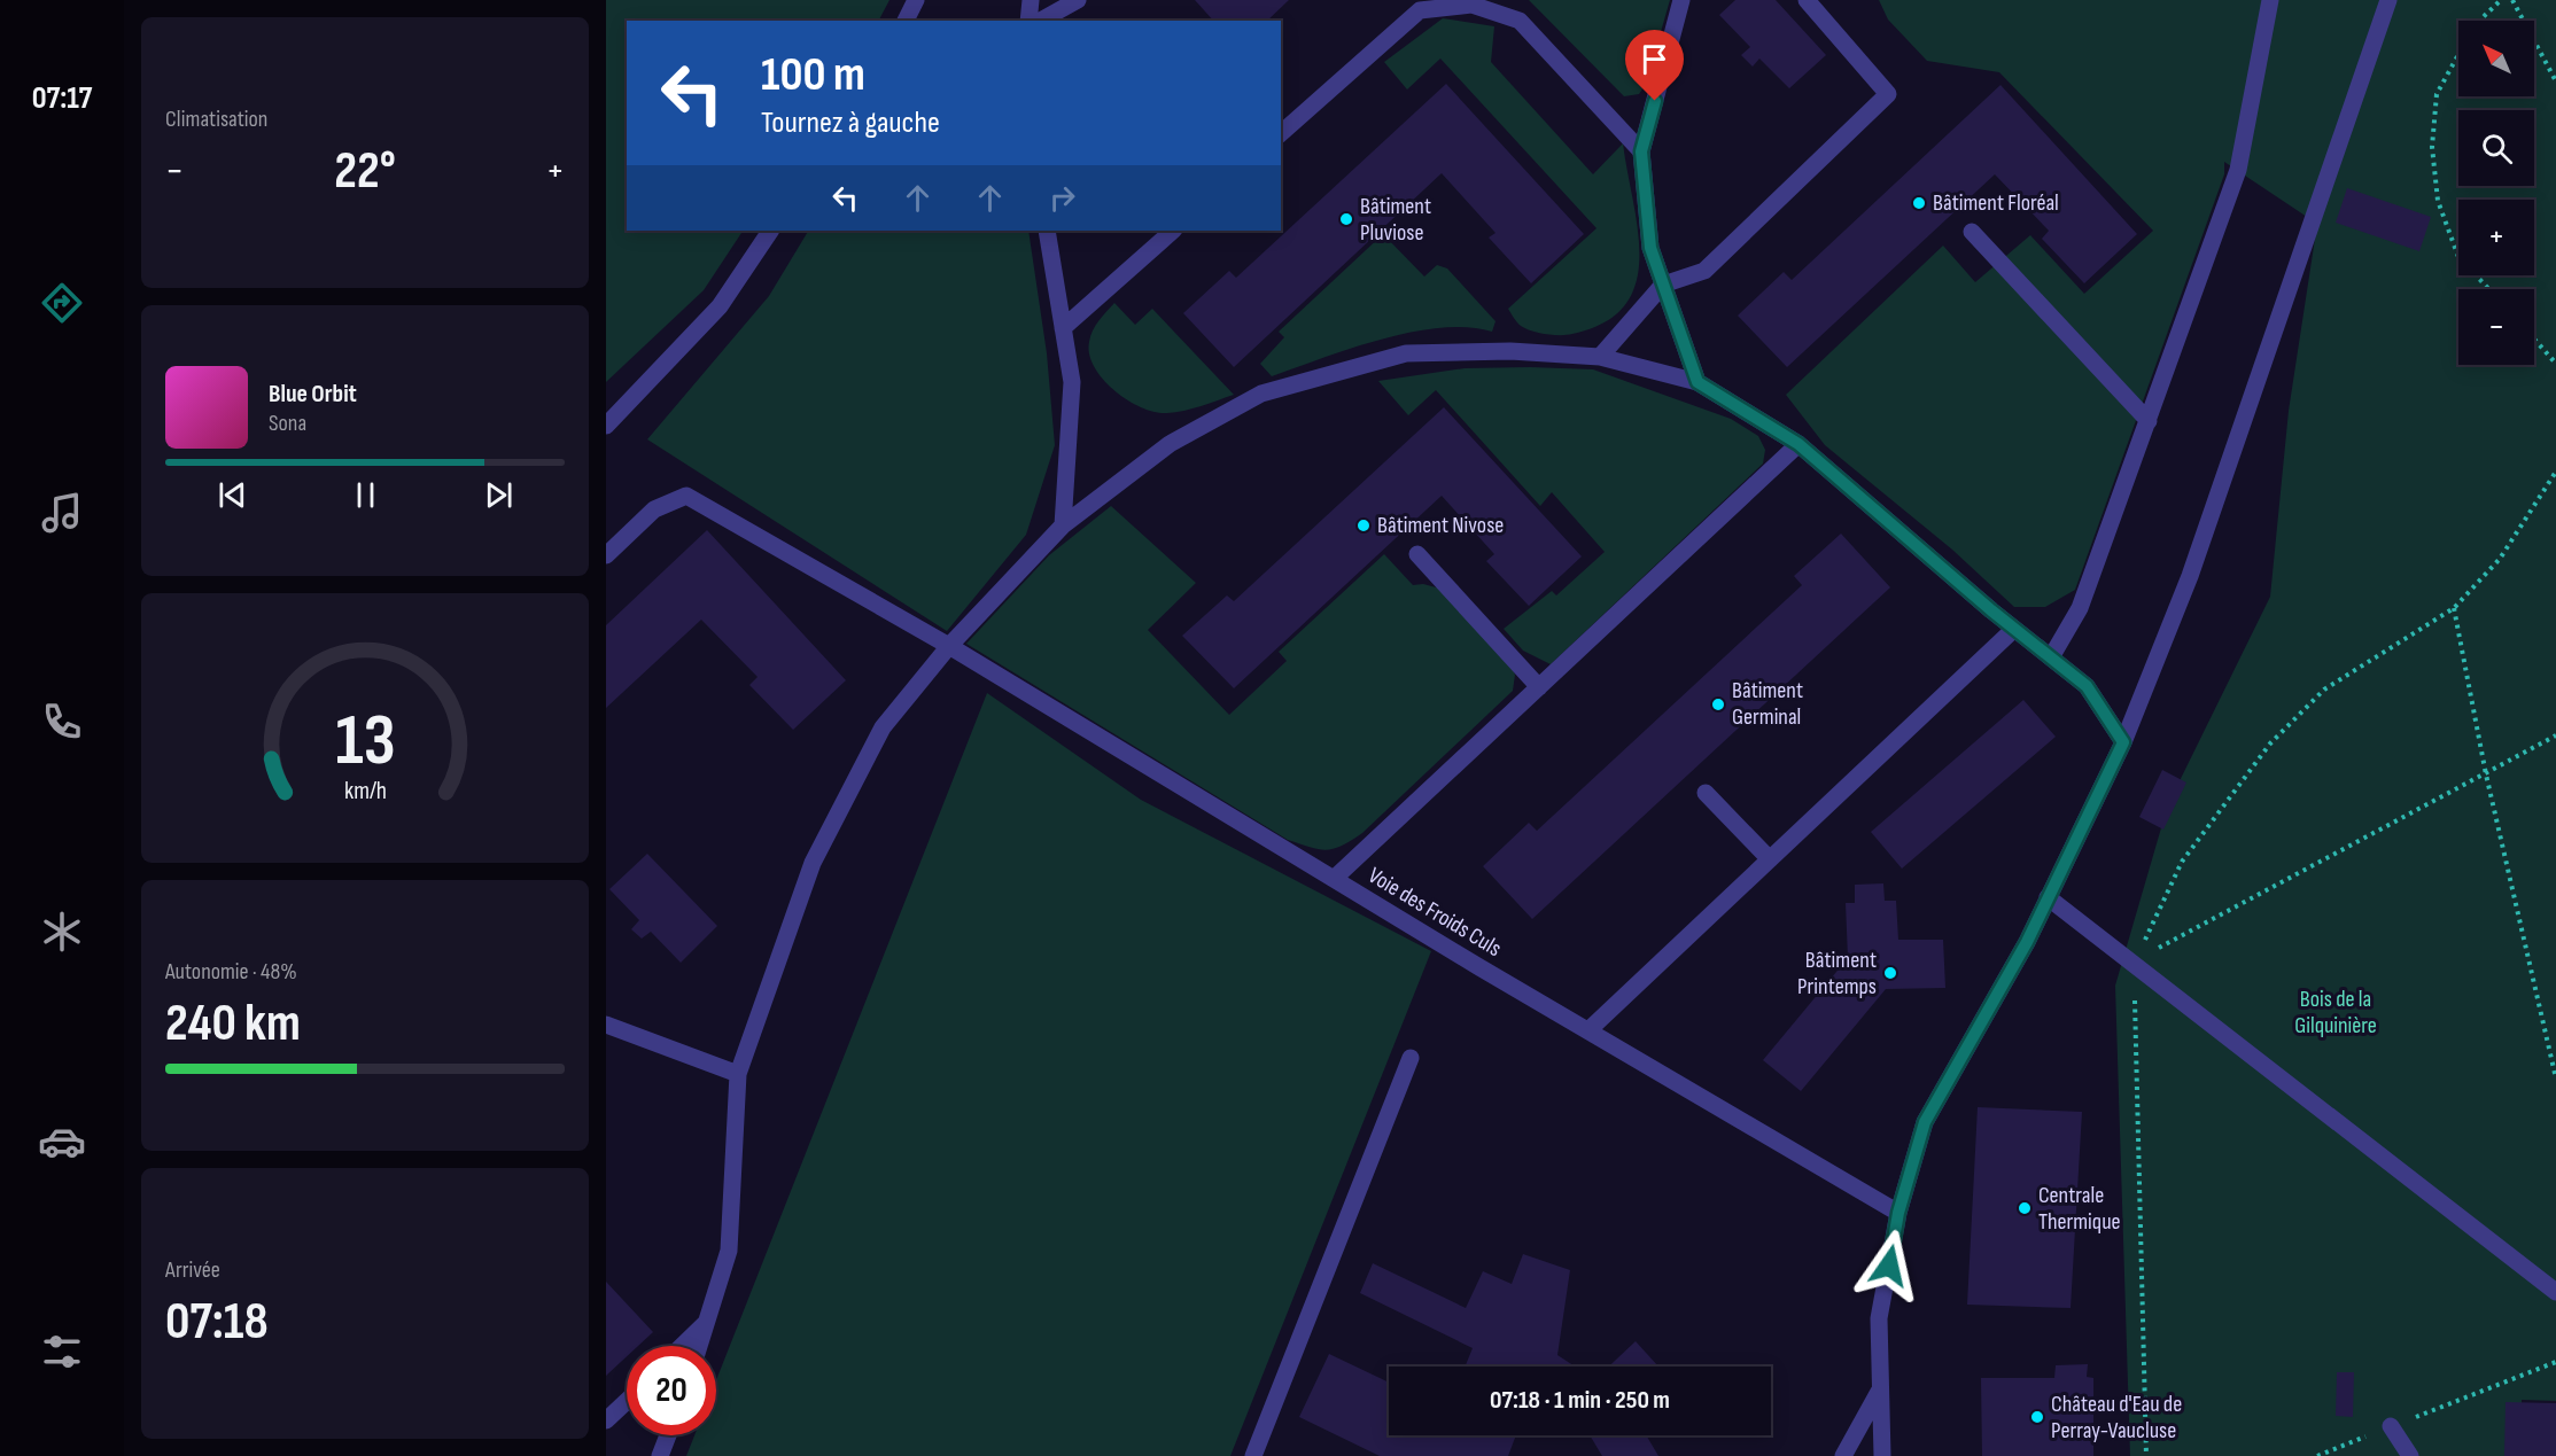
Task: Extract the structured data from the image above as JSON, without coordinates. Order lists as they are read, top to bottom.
{
  "streets": {
    "street": ["Voie des Froids Culs"]
  },
  "parks": ["Bois de la Gilquinière"],
  "places": [
    "Bâtiment Floréal",
    "Bâtiment Pluviose",
    "Bâtiment Nivose",
    "Bâtiment Germinal",
    "Bâtiment Printemps",
    "Centrale Thermique",
    "Château d'Eau de Perray-Vaucluse"
  ],
  "north": "top left",
  "page": {
    "tabs": "07:17",
    "tile": [
      "Climatisation",
      ["Autonomie · 48%", "240 km"],
      ["Arrivée", "07:18"]
    ],
    "map_buttons": ["+", "−"],
    "turn": ["100 m", "Tournez à gauche"],
    "heat": ["−", "22°", "+"],
    "song": ["Blue Orbit", "Sona"],
    "limit": "20",
    "trip": "07:18 · 1 min · 250 m",
    "gauge": ["13", "km/h"]
  }
}
